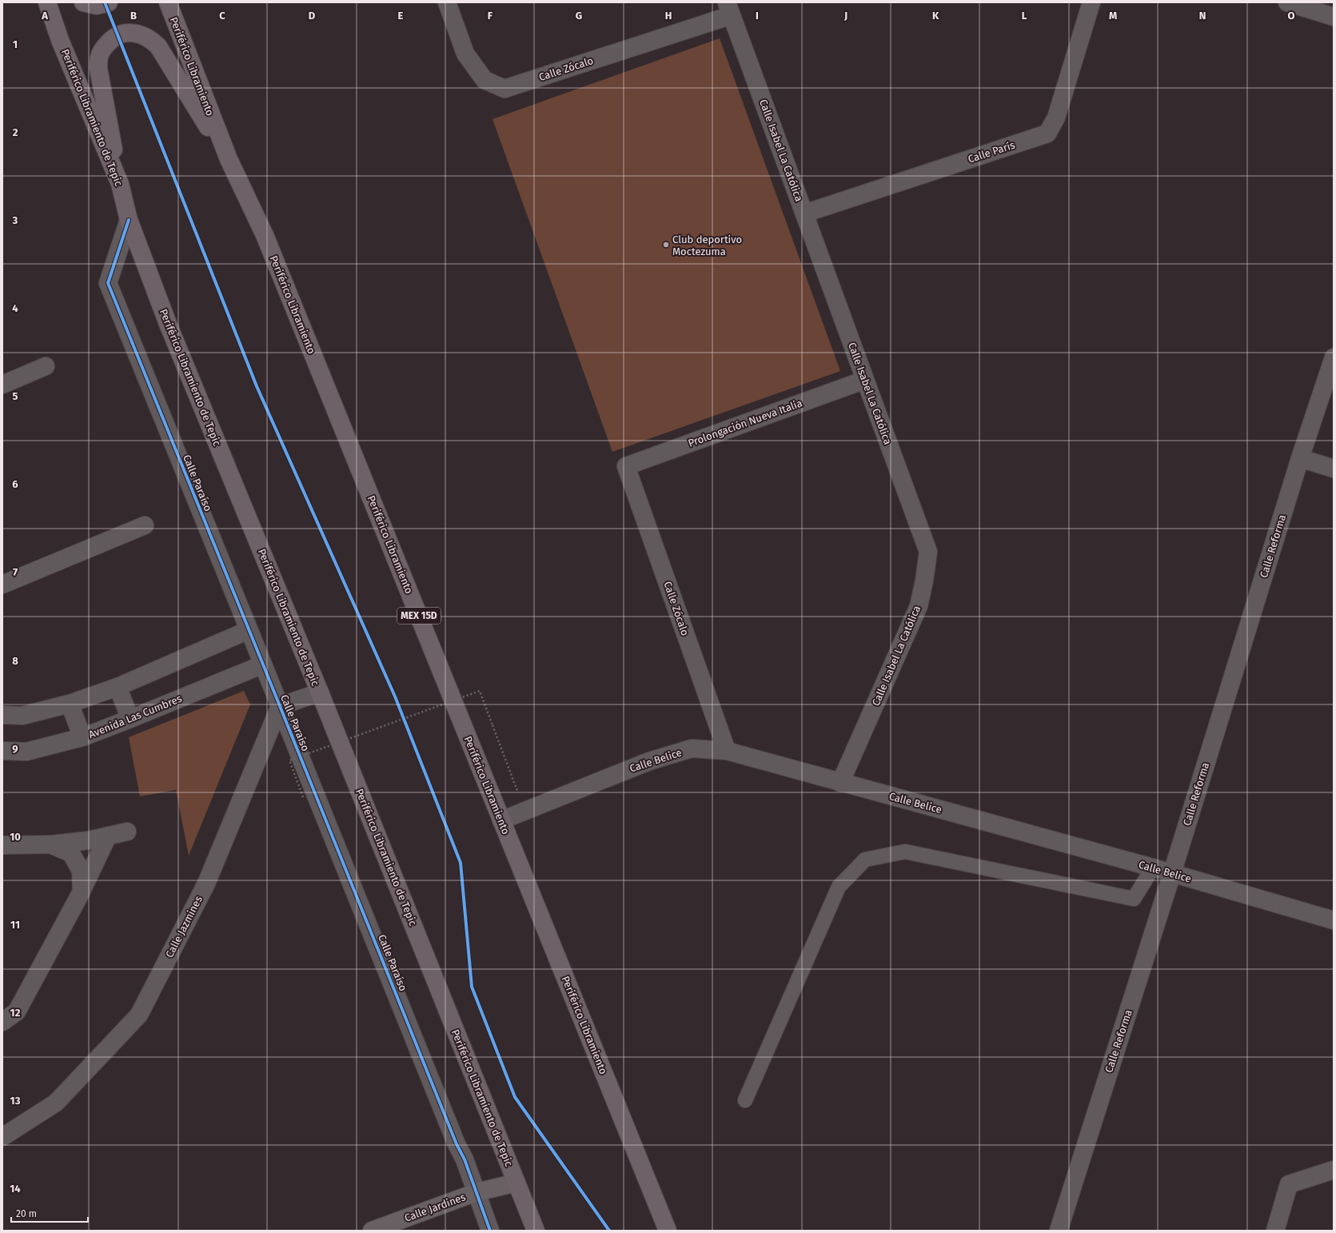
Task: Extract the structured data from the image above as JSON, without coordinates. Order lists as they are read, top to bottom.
{
  "streets": {
    "highway": ["Periférico Libramiento", "Periférico Libramiento de Tepic", "MEX 15D"],
    "main road": ["Calle Jardines"],
    "street": [
      "Calle Zócalo",
      "Calle Isabel La Católica",
      "Calle París",
      "Prolongación Nueva Italia",
      "Calle Paraíso",
      "Calle Reforma",
      "Avenida Las Cumbres",
      "Calle Belice",
      "Calle Jazmines"
    ]
  },
  "crossings": [
    ["Periférico Libramiento", "Calle Belice"],
    ["Calle Zócalo", "Calle Isabel La Católica"],
    ["Calle Zócalo", "Prolongación Nueva Italia"],
    ["Calle Zócalo", "Calle Belice"],
    ["Periférico Libramiento de Tepic", "Calle Paraíso"],
    ["Periférico Libramiento de Tepic", "Calle Jardines"],
    ["Calle Isabel La Católica", "Calle París"],
    ["Calle Isabel La Católica", "Prolongación Nueva Italia"],
    ["Calle Isabel La Católica", "Calle Belice"],
    ["Calle Paraíso", "Avenida Las Cumbres"],
    ["Calle Paraíso", "Calle Jazmines"],
    ["Calle Paraíso", "Calle Jardines"],
    ["Calle Reforma", "Calle Belice"]
  ],
  "places": ["Club deportivo Moctezuma"],
  "scale_bar": "20 m",
  "grid": {
    "columns": [
      "A",
      "B",
      "C",
      "D",
      "E",
      "F",
      "G",
      "H",
      "I",
      "J",
      "K",
      "L",
      "M",
      "N",
      "O"
    ],
    "rows": [
      "1",
      "2",
      "3",
      "4",
      "5",
      "6",
      "7",
      "8",
      "9",
      "10",
      "11",
      "12",
      "13",
      "14"
    ]
  }
}
